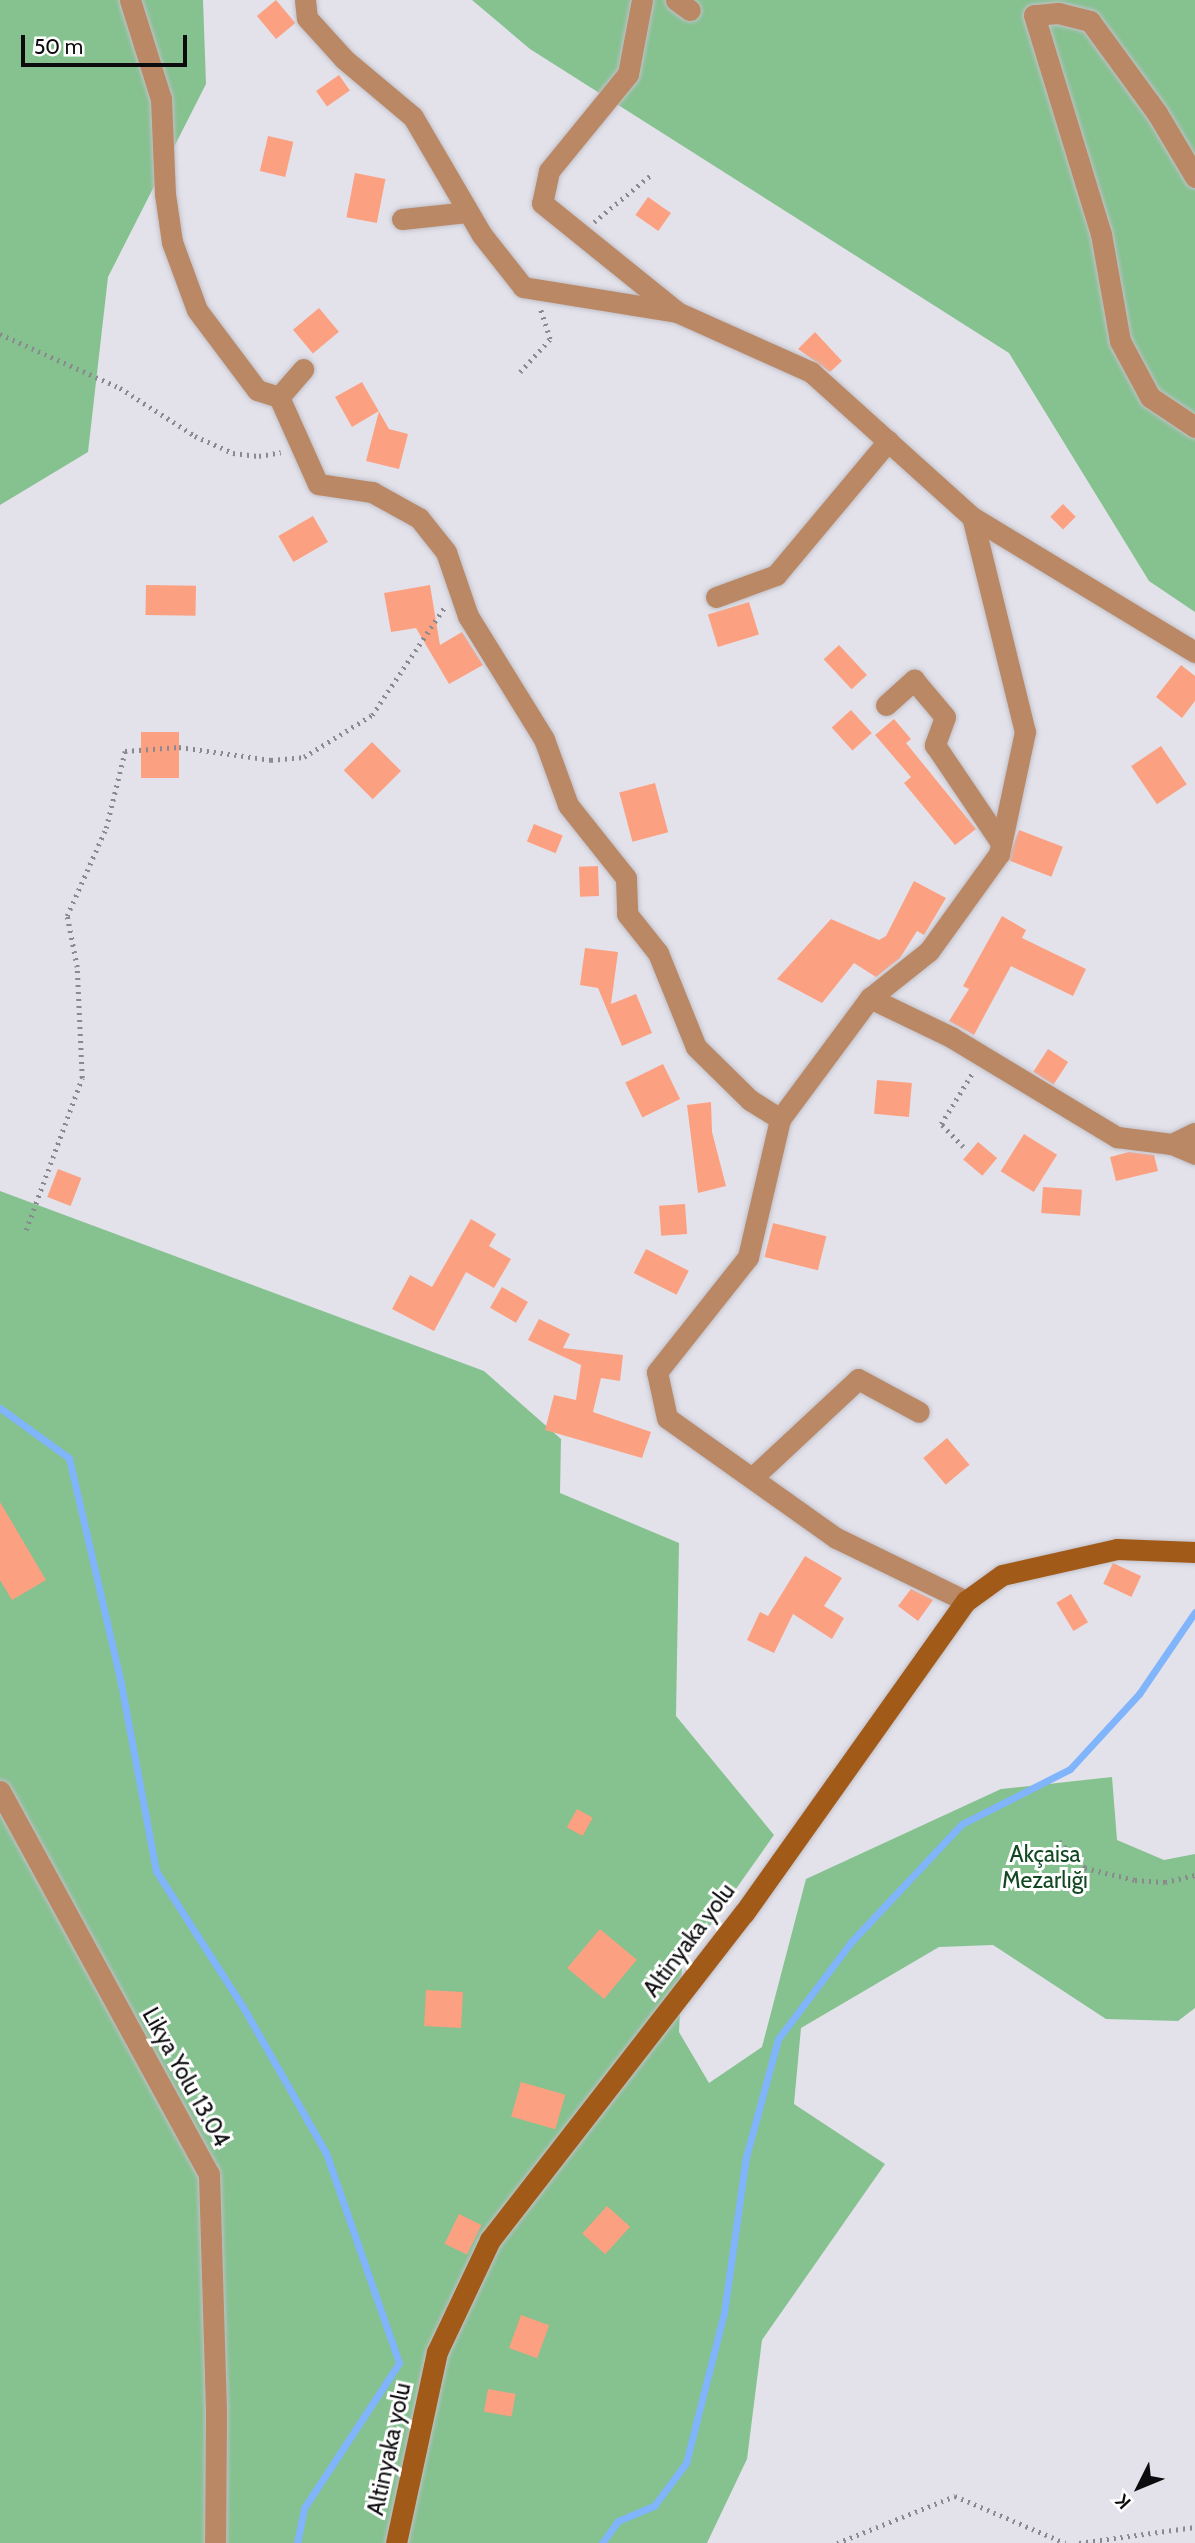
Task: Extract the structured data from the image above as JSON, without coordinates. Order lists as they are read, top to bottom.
{
  "streets": {
    "main road": ["Altinyaka yolu"],
    "street": ["Likya Yolu 13.04"]
  },
  "parks": ["Akçaisa Mezarlığı"],
  "scale_bar": "50 m",
  "north": "bottom left"
}
